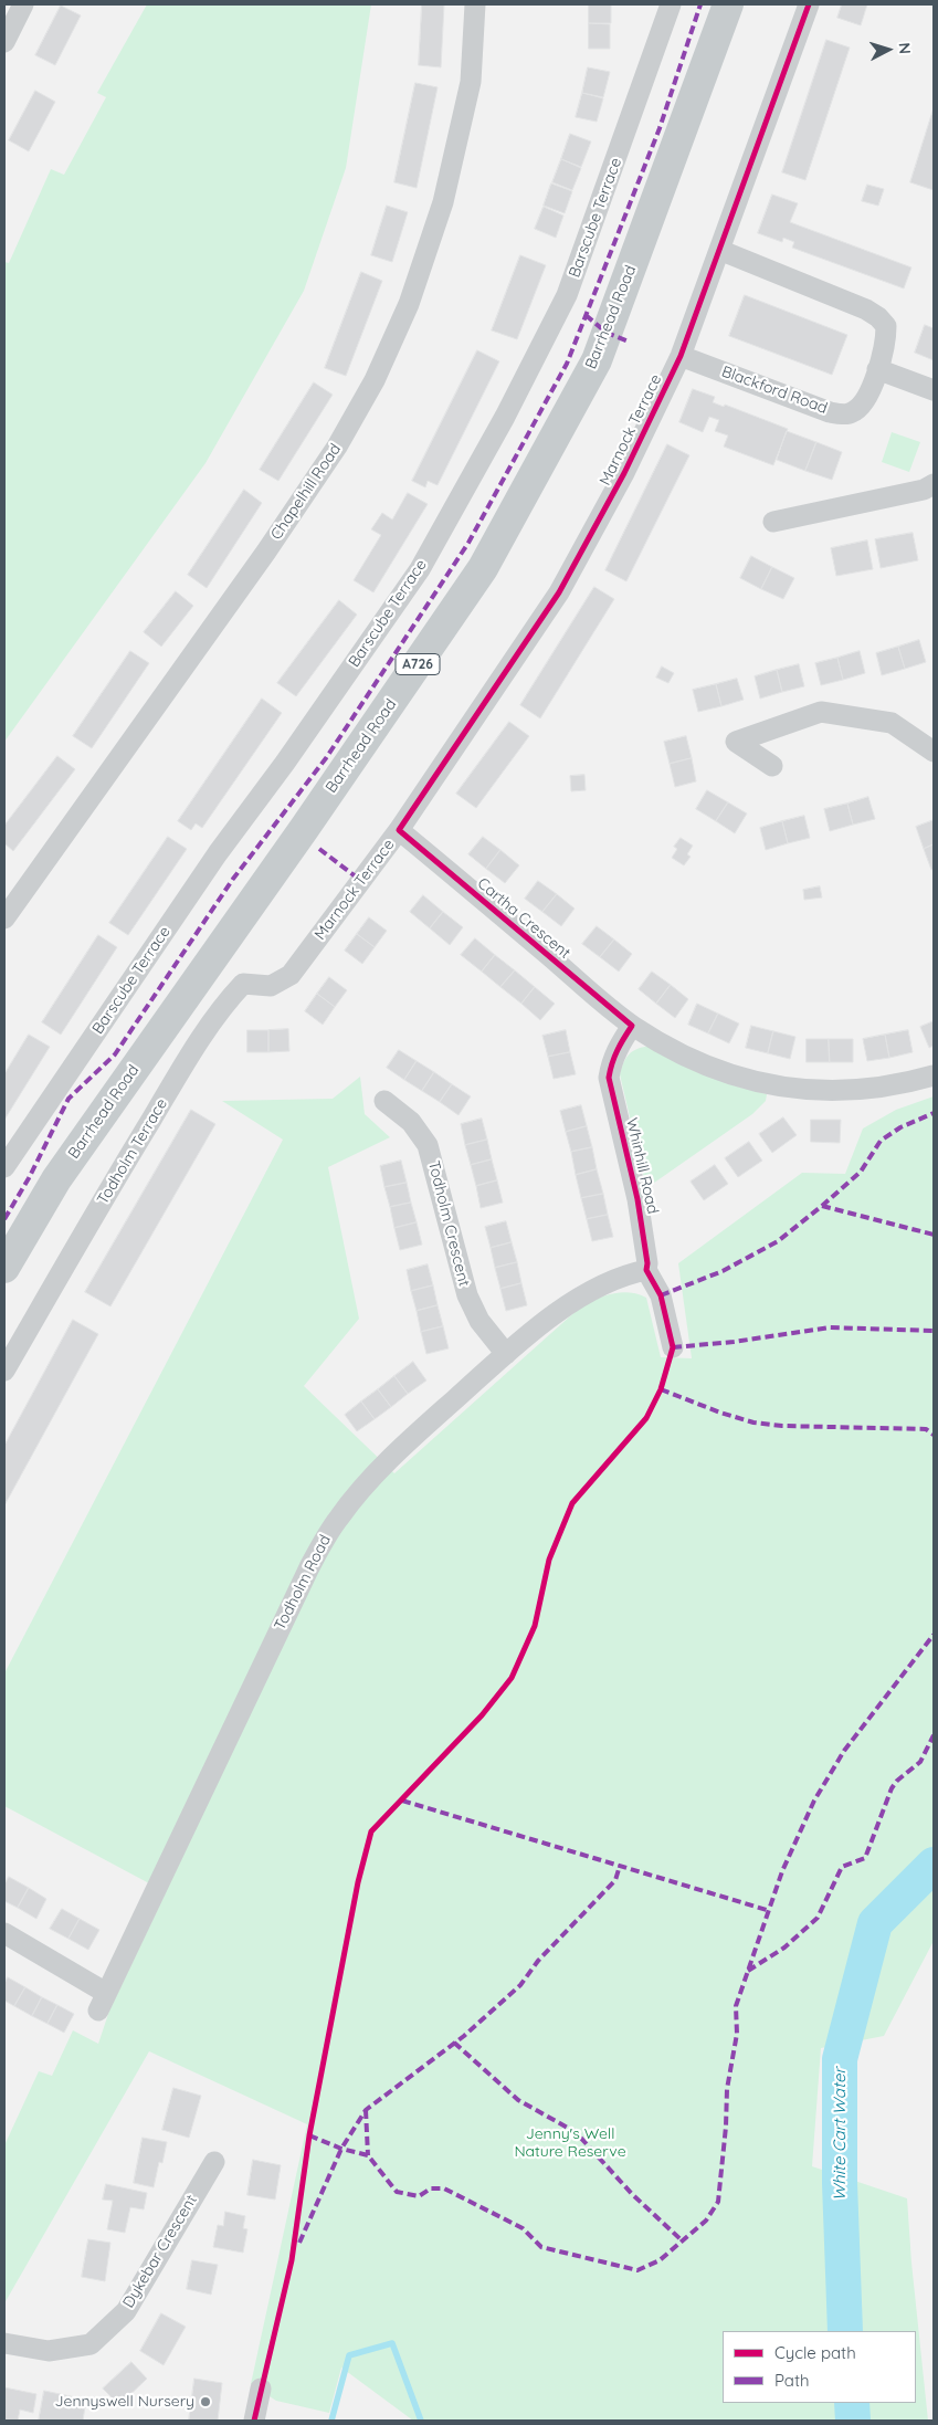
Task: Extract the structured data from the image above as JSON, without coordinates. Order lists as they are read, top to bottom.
{
  "streets": {
    "main road": ["Barrhead Road", "A726"],
    "street": [
      "Barscube Terrace",
      "Blackford Road",
      "Marnock Terrace",
      "Chapelhill Road",
      "Cartha Crescent",
      "Todholm Terrace",
      "Whinhill Road",
      "Todholm Crescent",
      "Todholm Road",
      "Dykebar Crescent"
    ]
  },
  "crossings": [
    ["Blackford Road", "Marnock Terrace"],
    ["Marnock Terrace", "Cartha Crescent"],
    ["Marnock Terrace", "Todholm Terrace"],
    ["Cartha Crescent", "Whinhill Road"],
    ["Whinhill Road", "Todholm Road"],
    ["Todholm Crescent", "Todholm Road"]
  ],
  "water": ["White Cart Water"],
  "parks": ["Jenny's Well Nature Reserve"],
  "places": ["Jennyswell Nursery"],
  "legend": ["Cycle path", "Path"],
  "north": "right"
}
